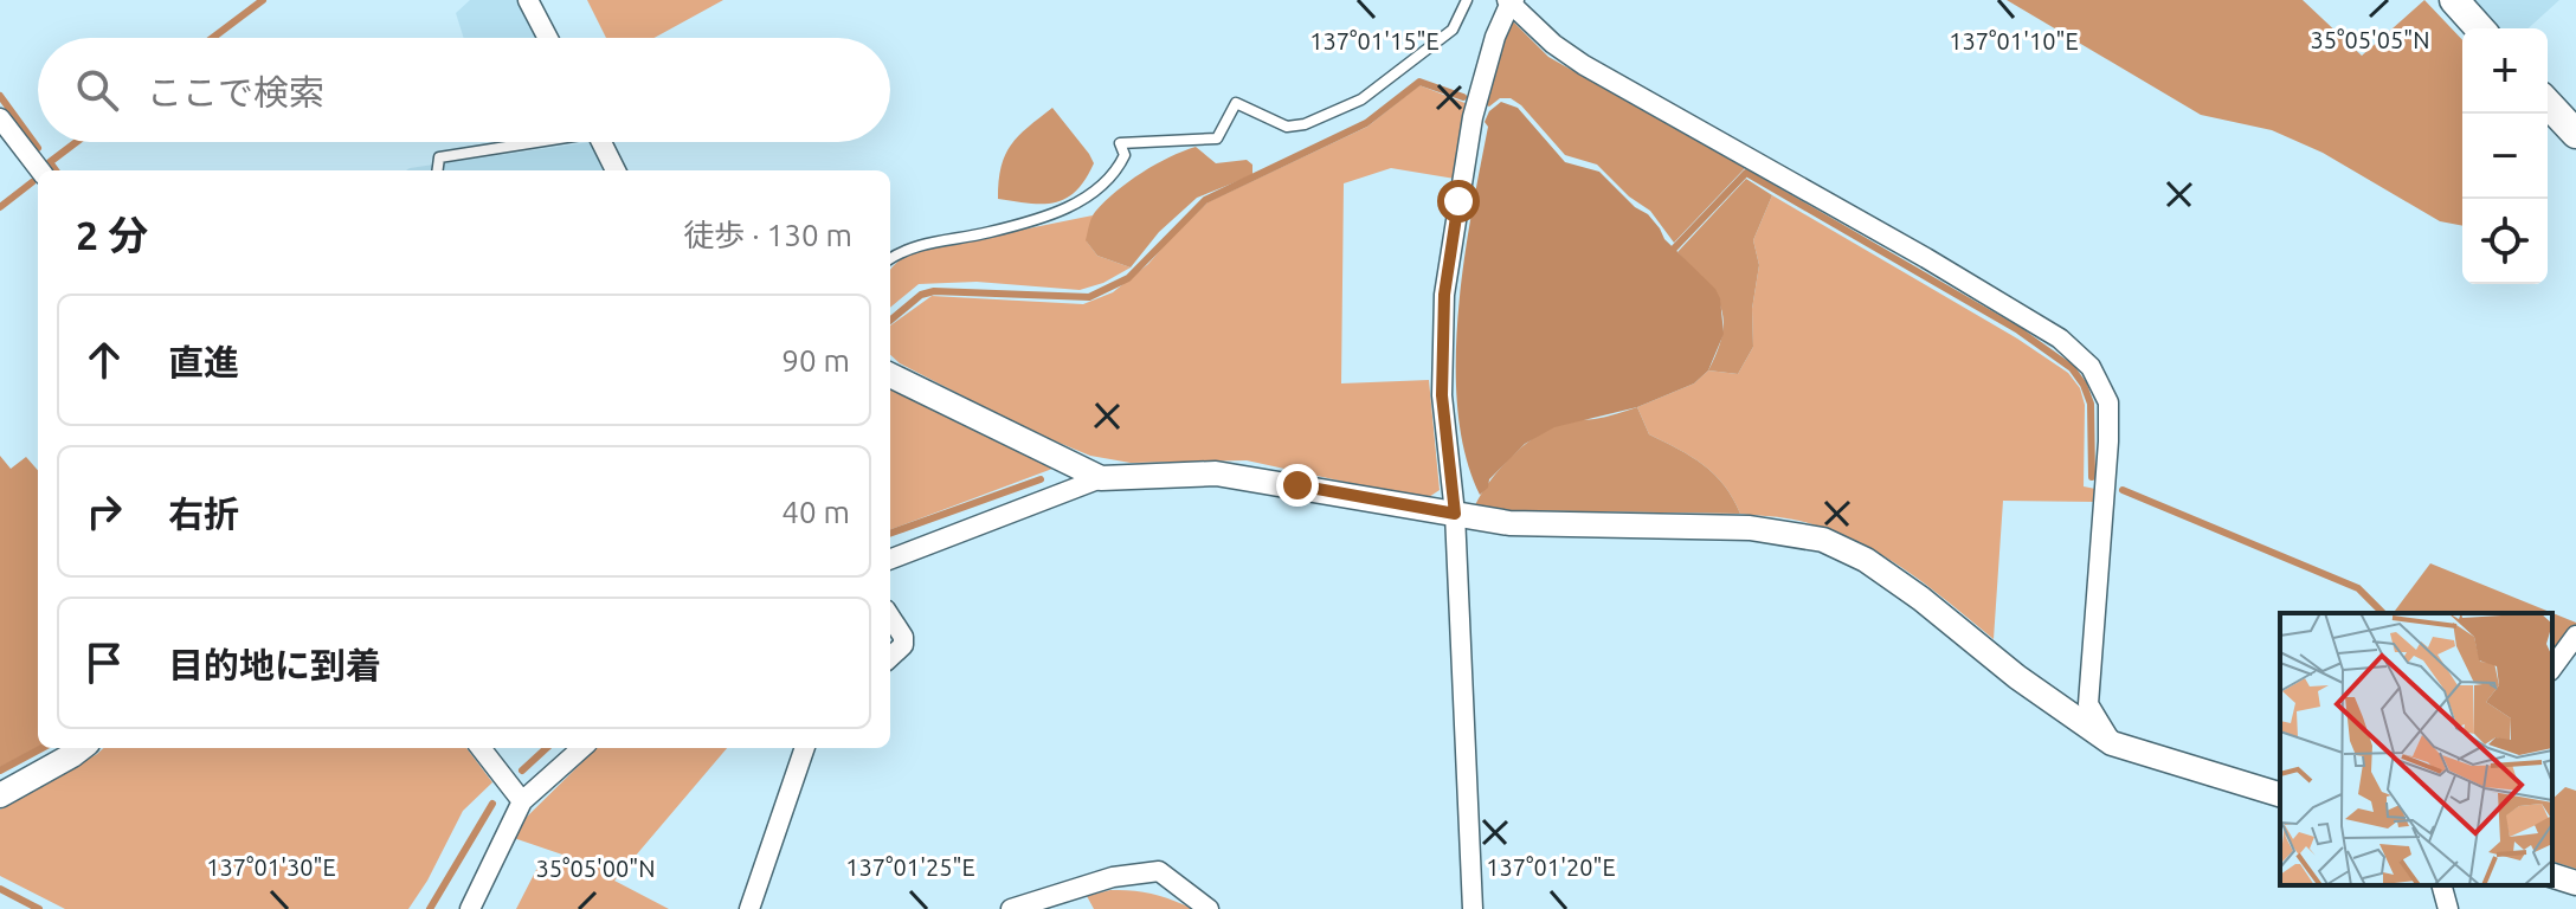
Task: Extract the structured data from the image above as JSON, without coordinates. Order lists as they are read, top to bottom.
{
  "page": {
    "map_buttons": ["+", "−"],
    "search": "ここで検索",
    "heading": ["2 分", "徒歩 · 130 m"],
    "list": [
      ["直進", "90 m"],
      ["右折", "40 m"],
      "目的地に到着"
    ]
  },
  "coordinates": [
    "35°05'05\"N",
    "137°01'15\"E",
    "137°01'10\"E",
    "137°01'30\"E",
    "137°01'25\"E",
    "137°01'20\"E",
    "35°05'00\"N"
  ]
}
